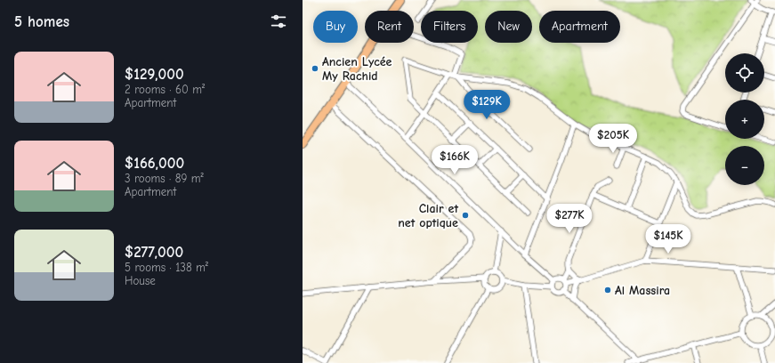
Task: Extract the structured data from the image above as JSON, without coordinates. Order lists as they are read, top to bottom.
{
  "places": ["Ancien Lycée My Rachid", "Clair et net optique", "Al Massira"],
  "page": {
    "heading": "5 homes",
    "chip": [
      "Buy",
      "Rent",
      "Filters",
      "New",
      "Apartment"
    ],
    "list": [
      {
        "name": "$129,000",
        "note": "2 rooms · 60 m² · Apartment"
      },
      {
        "name": "$166,000",
        "note": "3 rooms · 89 m² · Apartment"
      },
      {
        "name": "$277,000",
        "note": "5 rooms · 138 m² · House"
      }
    ],
    "map_buttons": ["+", "−"],
    "price": [
      "$129K",
      "$205K",
      "$166K",
      "$277K",
      "$145K"
    ]
  }
}
